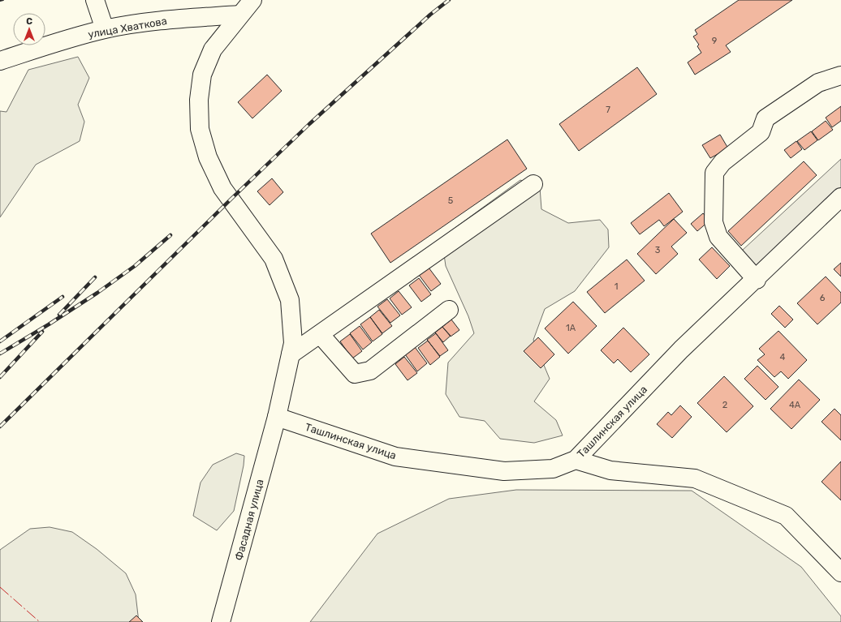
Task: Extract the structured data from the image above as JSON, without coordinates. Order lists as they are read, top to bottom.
{
  "streets": {
    "street": ["улица Хваткова", "Ташлинская улица", "Фасадная улица"]
  },
  "crossings": [
    ["улица Хваткова", "Фасадная улица"],
    ["Ташлинская улица", "Фасадная улица"]
  ],
  "house_numbers": [
    "9",
    "7",
    "5",
    "3",
    "1",
    "6",
    "1А",
    "4",
    "2",
    "4А"
  ],
  "north": "top"
}
